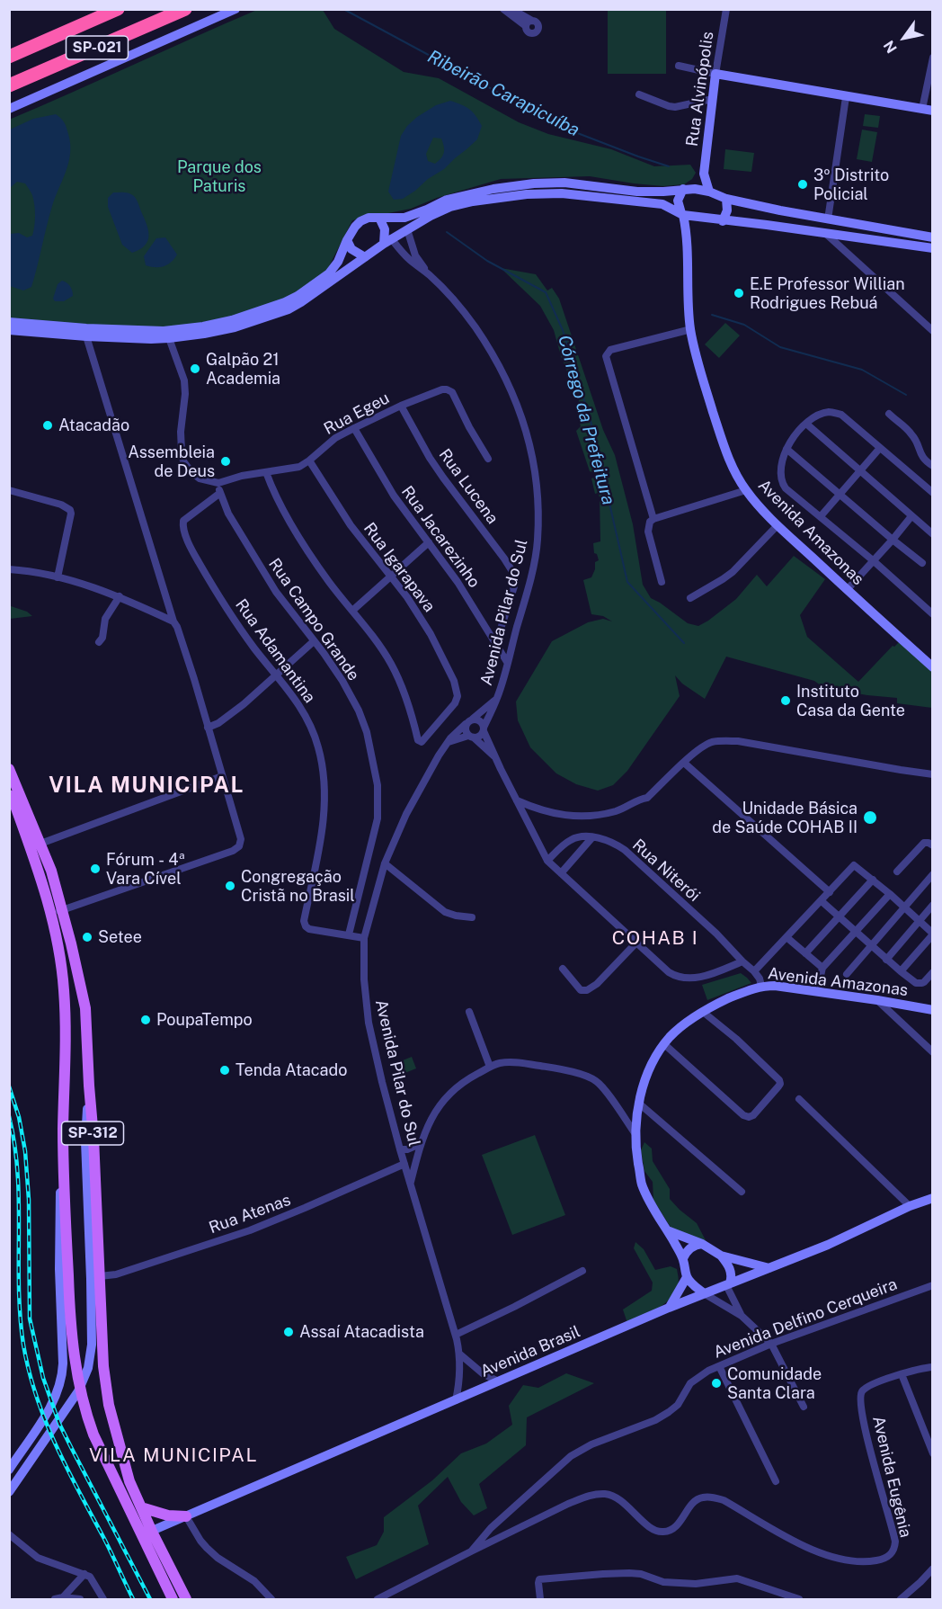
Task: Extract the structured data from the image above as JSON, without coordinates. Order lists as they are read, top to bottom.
{
  "streets": {
    "highway": ["SP-021"],
    "main road": [
      "Rua Alvinópolis",
      "Avenida Amazonas",
      "SP-312",
      "Avenida Brasil"
    ],
    "street": [
      "Rua Egeu",
      "Rua Lucena",
      "Rua Jacarezinho",
      "Rua Igarapava",
      "Avenida Pilar do Sul",
      "Rua Campo Grande",
      "Rua Adamantina",
      "Rua Niterói",
      "Rua Atenas",
      "Avenida Delfino Cerqueira",
      "Avenida Eugênia"
    ]
  },
  "crossings": [
    ["Rua Egeu", "Rua Lucena"],
    ["Rua Egeu", "Rua Jacarezinho"],
    ["Rua Egeu", "Rua Igarapava"],
    ["Rua Egeu", "Rua Campo Grande"],
    ["Rua Lucena", "Rua Jacarezinho"],
    ["Avenida Amazonas", "Avenida Brasil"],
    ["Rua Jacarezinho", "Avenida Pilar do Sul"],
    ["Avenida Pilar do Sul", "Rua Atenas"],
    ["Avenida Pilar do Sul", "Avenida Brasil"],
    ["Rua Campo Grande", "Rua Adamantina"],
    ["SP-312", "Rua Atenas"],
    ["SP-312", "Avenida Brasil"],
    ["Avenida Delfino Cerqueira", "Avenida Eugênia"]
  ],
  "districts": ["VILA MUNICIPAL", "COHAB I", "VILA MUNICIPAL"],
  "water": ["Ribeirão Carapicuíba", "Córrego da Prefeitura"],
  "parks": ["Parque dos Paturis"],
  "places": [
    "3º Distrito Policial",
    "E.E Professor Willian Rodrigues Rebuá",
    "Galpão 21 Academia",
    "Atacadão",
    "Assembleia de Deus",
    "Instituto Casa da Gente",
    "Unidade Básica de Saúde COHAB II",
    "Fórum - 4ª Vara Cível",
    "Congregação Cristã no Brasil",
    "Setee",
    "PoupaTempo",
    "Tenda Atacado",
    "Assaí Atacadista",
    "Comunidade Santa Clara"
  ],
  "north": "bottom left"
}
